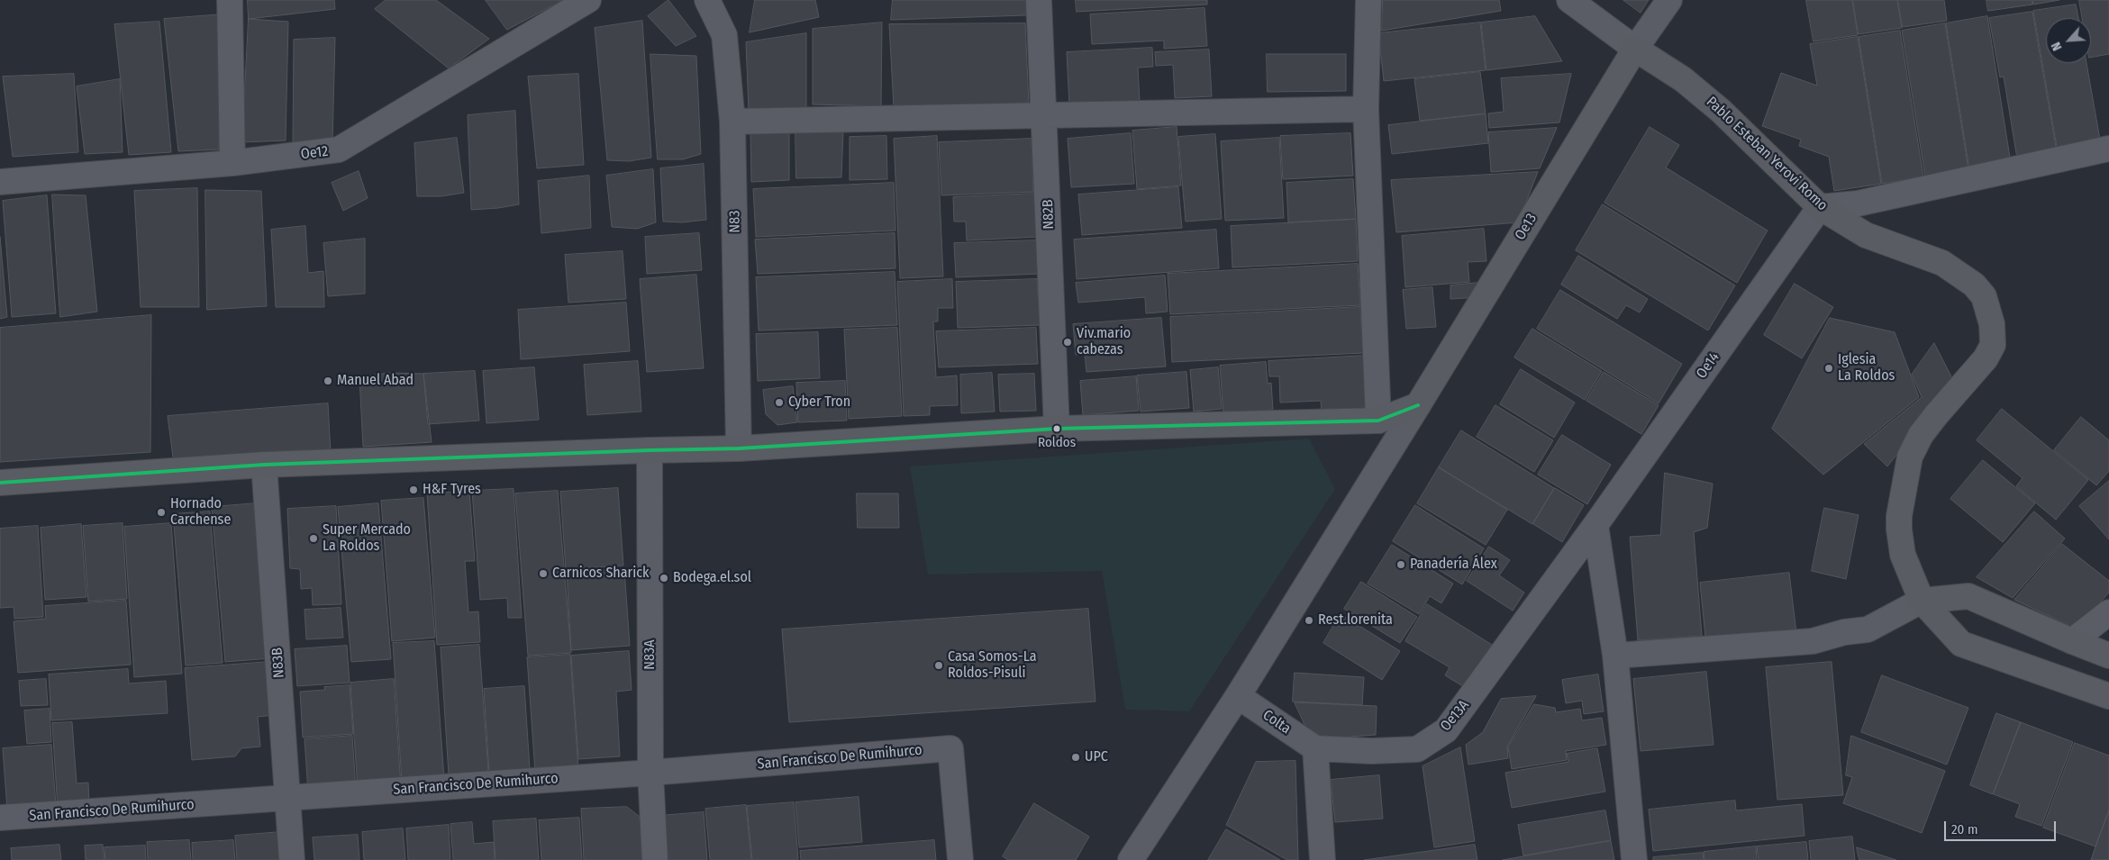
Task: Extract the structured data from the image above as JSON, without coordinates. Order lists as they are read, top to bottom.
{
  "streets": {
    "main road": ["Pablo Esteban Yerovi Romo", "Oe13"],
    "street": [
      "Oe12",
      "N82B",
      "N83",
      "Oe14",
      "N83A",
      "N83B",
      "Oe13A",
      "Colta",
      "San Francisco De Rumihurco"
    ]
  },
  "crossings": [
    ["Pablo Esteban Yerovi Romo", "Oe13"],
    ["Pablo Esteban Yerovi Romo", "Oe14"],
    ["Oe14", "Oe13A"],
    ["N83A", "San Francisco De Rumihurco"],
    ["N83B", "San Francisco De Rumihurco"],
    ["Oe13A", "Colta"]
  ],
  "places": [
    "Viv.mario cabezas",
    "Iglesia La Roldos",
    "Manuel Abad",
    "Cyber Tron",
    "Roldos",
    "H&F Tyres",
    "Hornado Carchense",
    "Super Mercado La Roldos",
    "Panadería Álex",
    "Carnicos Sharick",
    "Bodega.el.sol",
    "Rest.lorenita",
    "Casa Somos-La Roldos-Pisuli",
    "UPC"
  ],
  "scale_bar": "20 m",
  "north": "bottom left"
}
